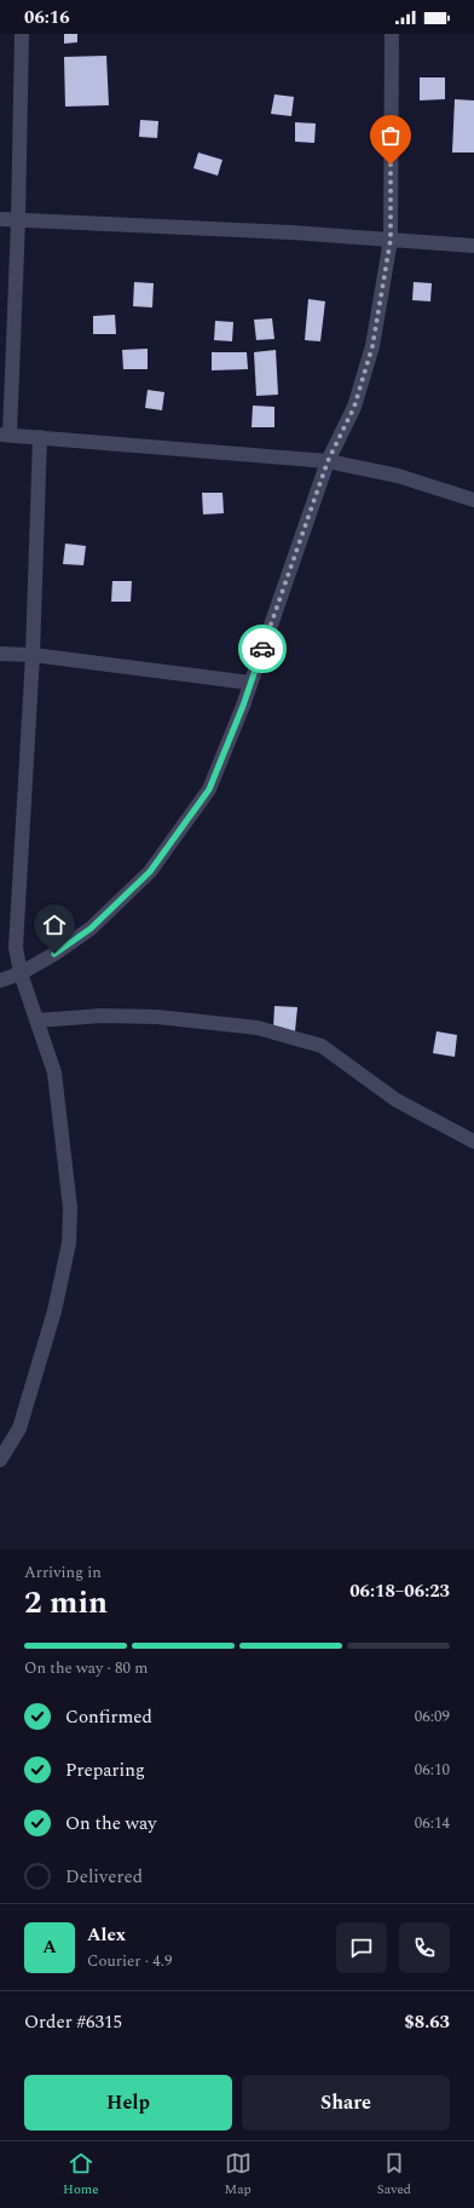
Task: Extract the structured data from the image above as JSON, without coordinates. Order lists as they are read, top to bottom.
{
  "page": {
    "status": "06:16",
    "heading": ["2 min", "Arriving in", "06:18–06:23"],
    "panel": [
      "Alex",
      "Courier · 4.9",
      "Order #6315",
      "$8.63"
    ],
    "bar": "On the way · 80 m",
    "list": [
      ["Confirmed", "06:09"],
      ["Preparing", "06:10"],
      ["On the way", "06:14"],
      "Delivered"
    ],
    "round": "A",
    "buttons": ["Help", "Share"],
    "tabs": ["Home", "Map", "Saved"]
  }
}
